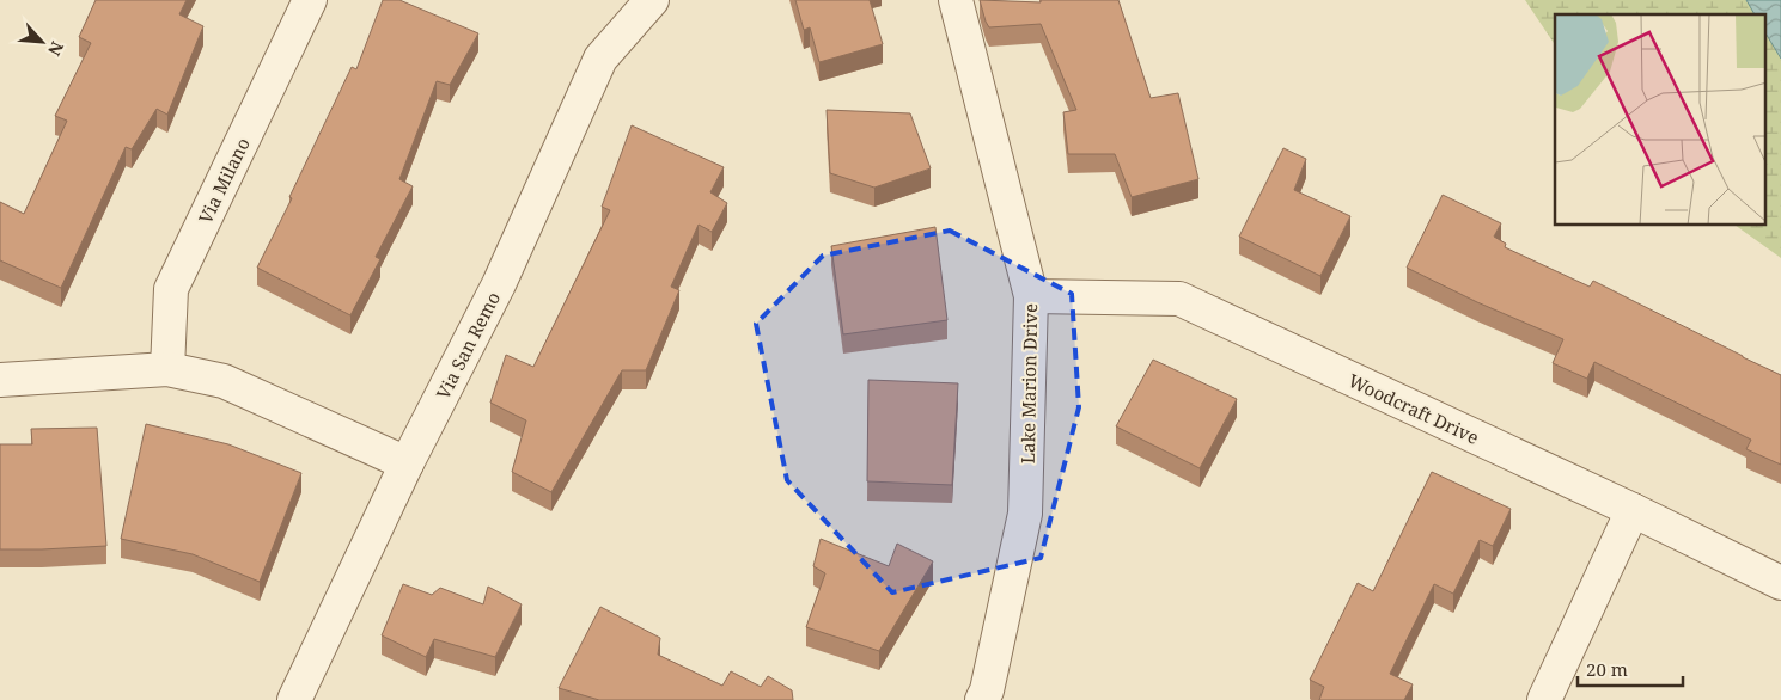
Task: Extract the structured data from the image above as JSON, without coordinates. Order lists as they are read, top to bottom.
{
  "streets": {
    "street": [
      "Via Milano",
      "Via San Remo",
      "Lake Marion Drive",
      "Woodcraft Drive"
    ]
  },
  "crossings": [
    ["Lake Marion Drive", "Woodcraft Drive"]
  ],
  "scale_bar": "20 m",
  "north": "bottom right"
}
